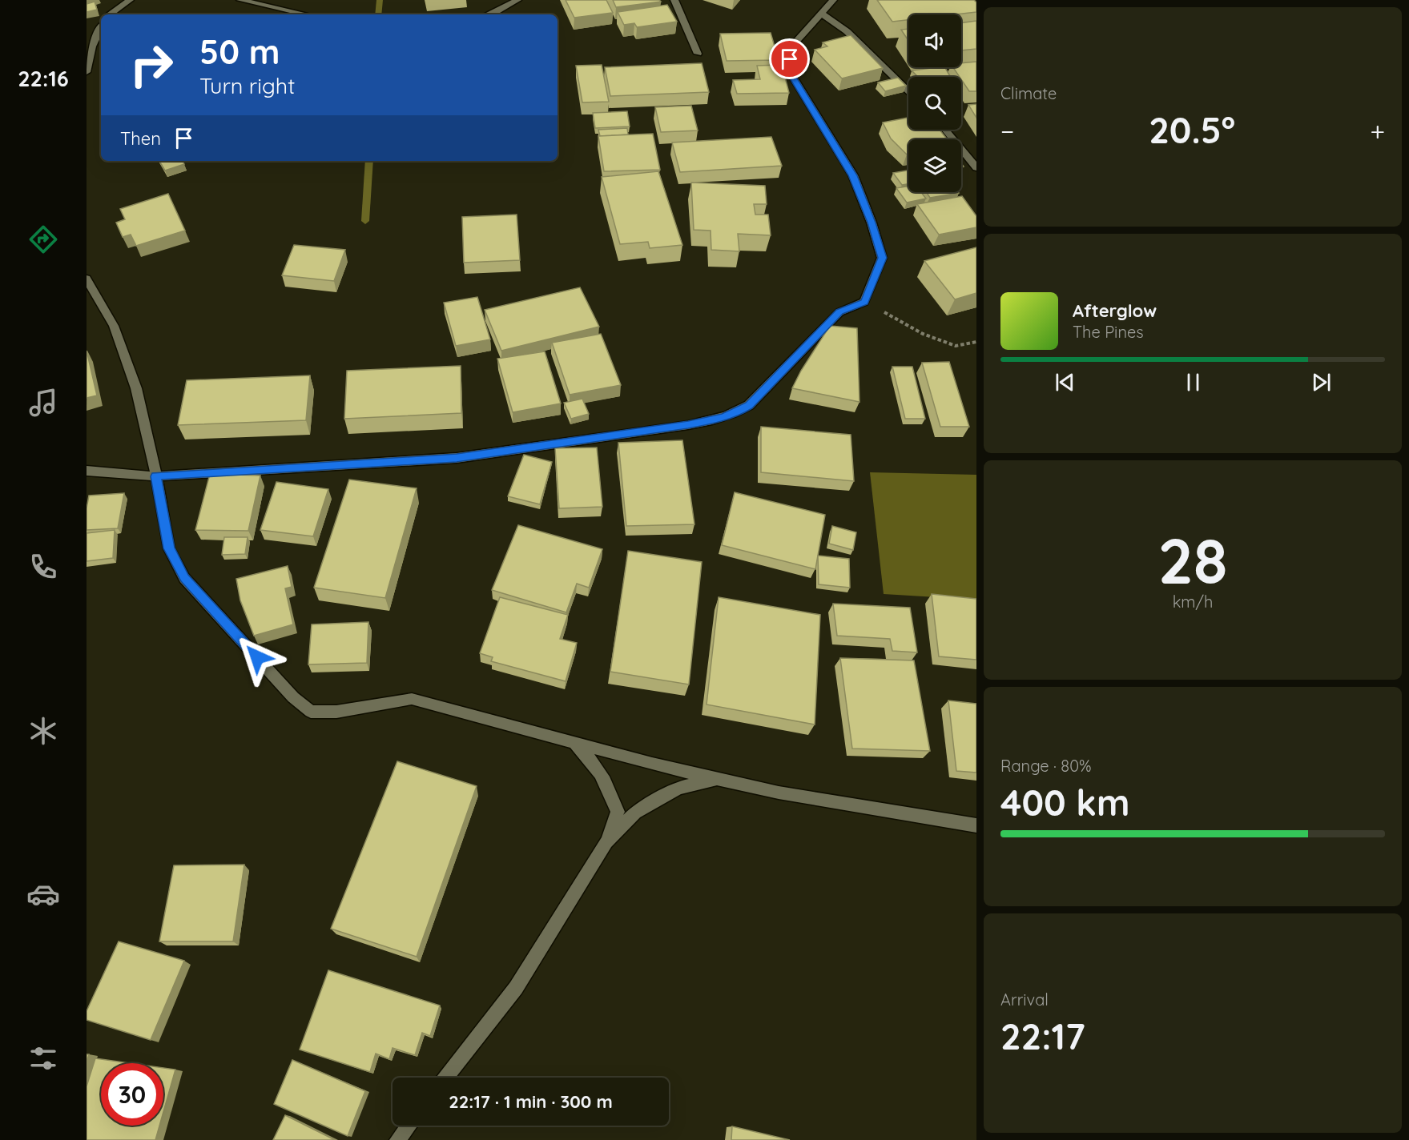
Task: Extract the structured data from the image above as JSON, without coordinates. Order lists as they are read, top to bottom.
{
  "page": {
    "tabs": "22:16",
    "tile": [
      "Climate",
      ["28", "km/h"],
      ["Range · 80%", "400 km"],
      ["Arrival", "22:17"]
    ],
    "turn": ["50 m", "Turn right"],
    "heat": ["−", "20.5°", "+"],
    "then": "Then",
    "song": ["Afterglow", "The Pines"],
    "limit": "30",
    "trip": "22:17 · 1 min · 300 m"
  }
}
